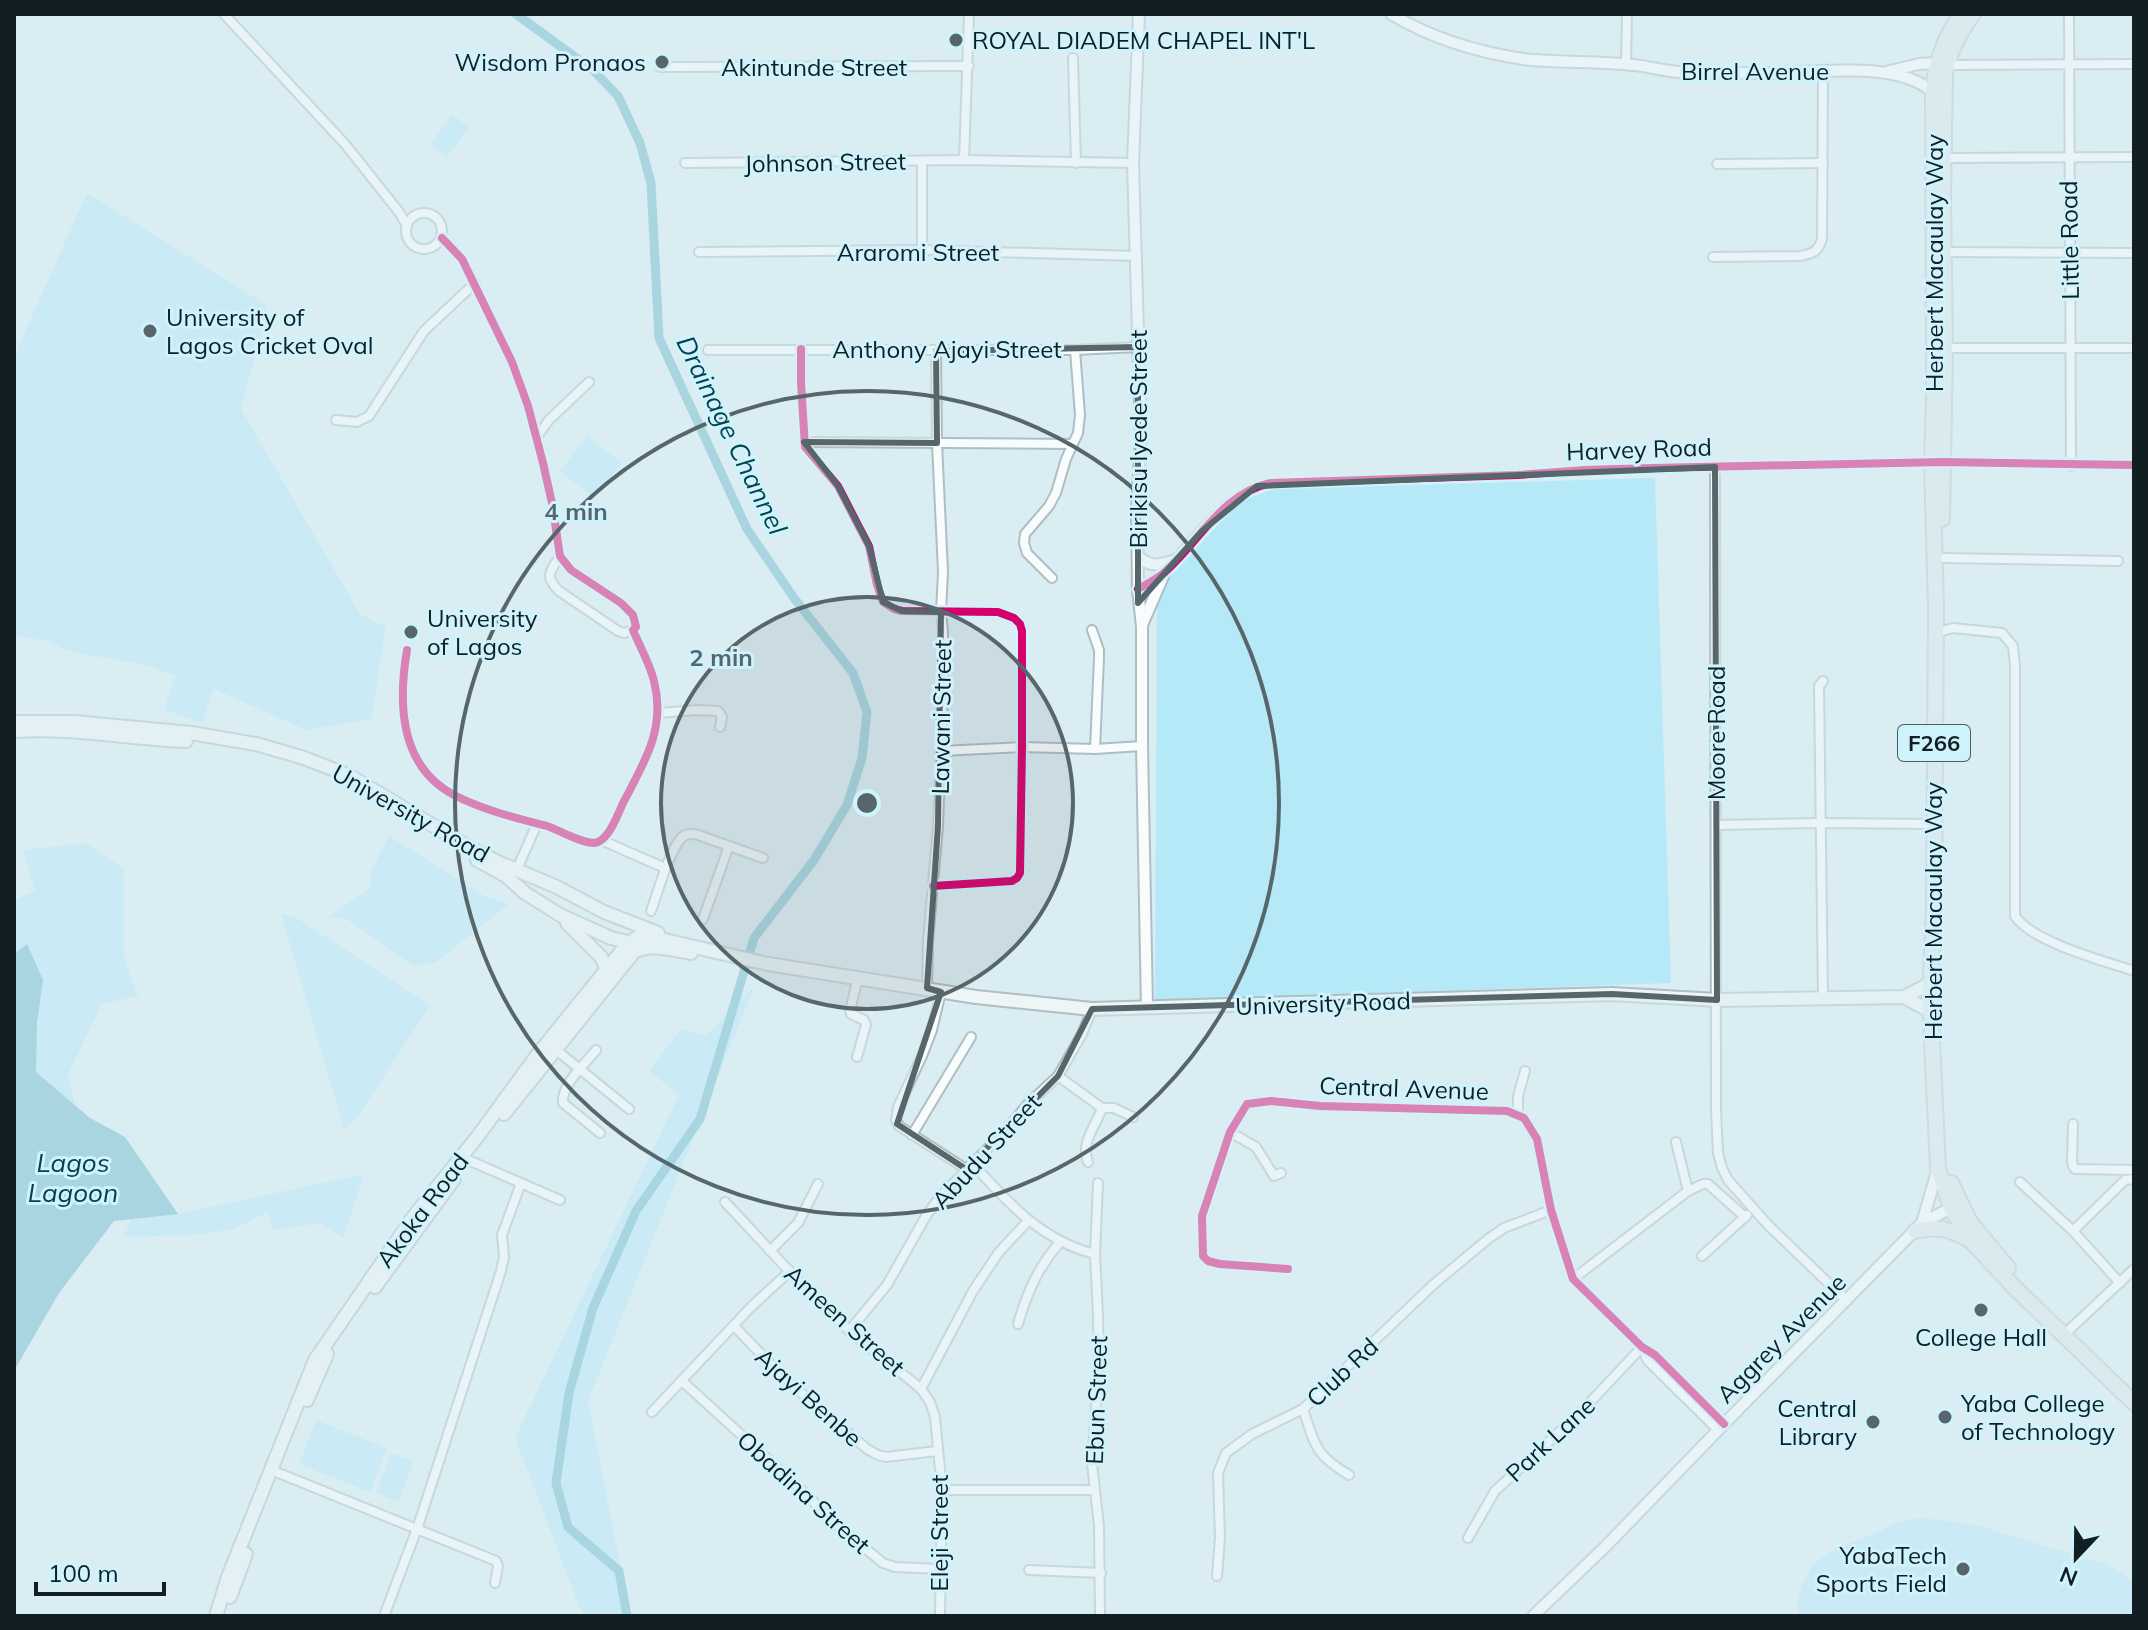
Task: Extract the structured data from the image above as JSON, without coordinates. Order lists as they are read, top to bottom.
{
  "streets": {
    "highway": ["Herbert Macaulay Way", "F266"],
    "main road": ["University Road", "Akoka Road"],
    "street": [
      "Akintunde Street",
      "Birrel Avenue",
      "Johnson Street",
      "Little Road",
      "Araromi Street",
      "Anthony Ajayi Street",
      "Birikisu Iyede Street",
      "Harvey Road",
      "Lawani Street",
      "Moore Road",
      "Central Avenue",
      "Abudu Street",
      "Ameen Street",
      "Aggrey Avenue",
      "Club Rd",
      "Ajayi Benbe",
      "Ebun Street",
      "Park Lane",
      "Obadina Street",
      "Eleji Street"
    ]
  },
  "crossings": [
    ["Johnson Street", "Birikisu Iyede Street"],
    ["Little Road", "Harvey Road"],
    ["Araromi Street", "Birikisu Iyede Street"],
    ["Herbert Macaulay Way", "Harvey Road"],
    ["Anthony Ajayi Street", "Birikisu Iyede Street"],
    ["Anthony Ajayi Street", "Lawani Street"],
    ["Birikisu Iyede Street", "Harvey Road"],
    ["Birikisu Iyede Street", "University Road"],
    ["Harvey Road", "Moore Road"],
    ["Lawani Street", "University Road"],
    ["Moore Road", "University Road"],
    ["Moore Road", "Aggrey Avenue"],
    ["University Road", "Abudu Street"],
    ["University Road", "Akoka Road"],
    ["Central Avenue", "Aggrey Avenue"],
    ["Central Avenue", "Club Rd"],
    ["Central Avenue", "Park Lane"],
    ["Abudu Street", "Ameen Street"],
    ["Ameen Street", "Ajayi Benbe"],
    ["Ameen Street", "Eleji Street"],
    ["Ajayi Benbe", "Eleji Street"],
    ["Obadina Street", "Eleji Street"]
  ],
  "water": ["Drainage Channel", "Lagos Lagoon"],
  "places": [
    "ROYAL DIADEM CHAPEL INT'L",
    "Wisdom Pronaos",
    "University of Lagos Cricket Oval",
    "University of Lagos",
    "College Hall",
    "Yaba College of Technology",
    "Central Library",
    "YabaTech Sports Field"
  ],
  "scale_bar": "100 m",
  "north": "bottom",
  "rings": ["4 min", "2 min"]
}
